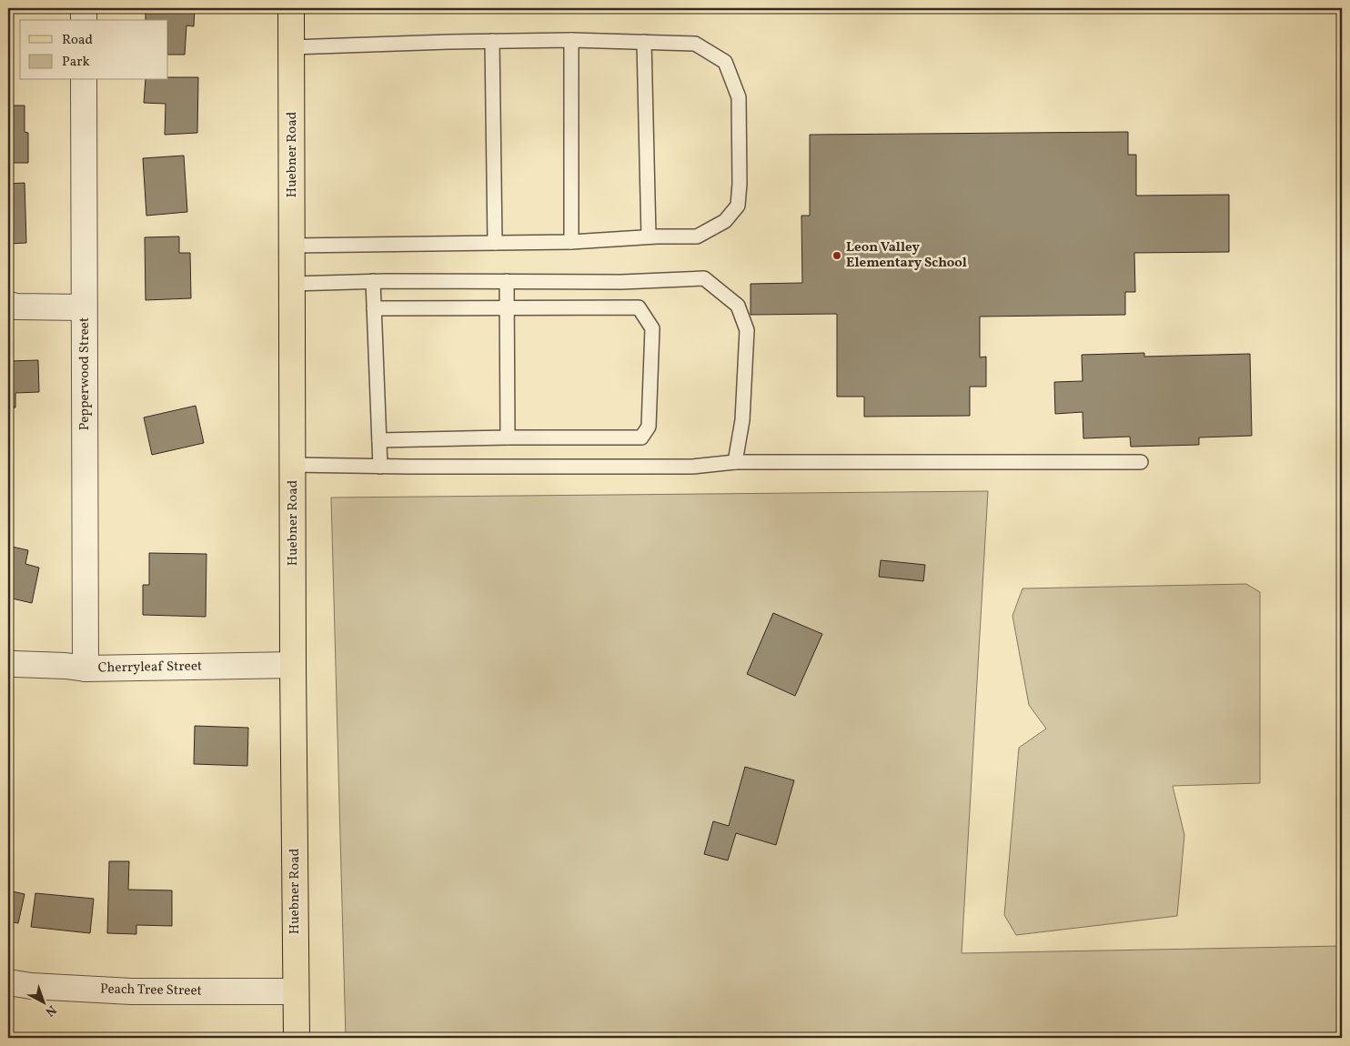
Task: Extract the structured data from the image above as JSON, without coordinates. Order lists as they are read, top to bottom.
{
  "streets": {
    "main road": ["Huebner Road"],
    "street": ["Pepperwood Street", "Cherryleaf Street", "Peach Tree Street"]
  },
  "crossings": [
    ["Huebner Road", "Cherryleaf Street"],
    ["Huebner Road", "Peach Tree Street"],
    ["Pepperwood Street", "Cherryleaf Street"]
  ],
  "places": ["Leon Valley Elementary School"],
  "legend": ["Road", "Park"],
  "north": "bottom right"
}
